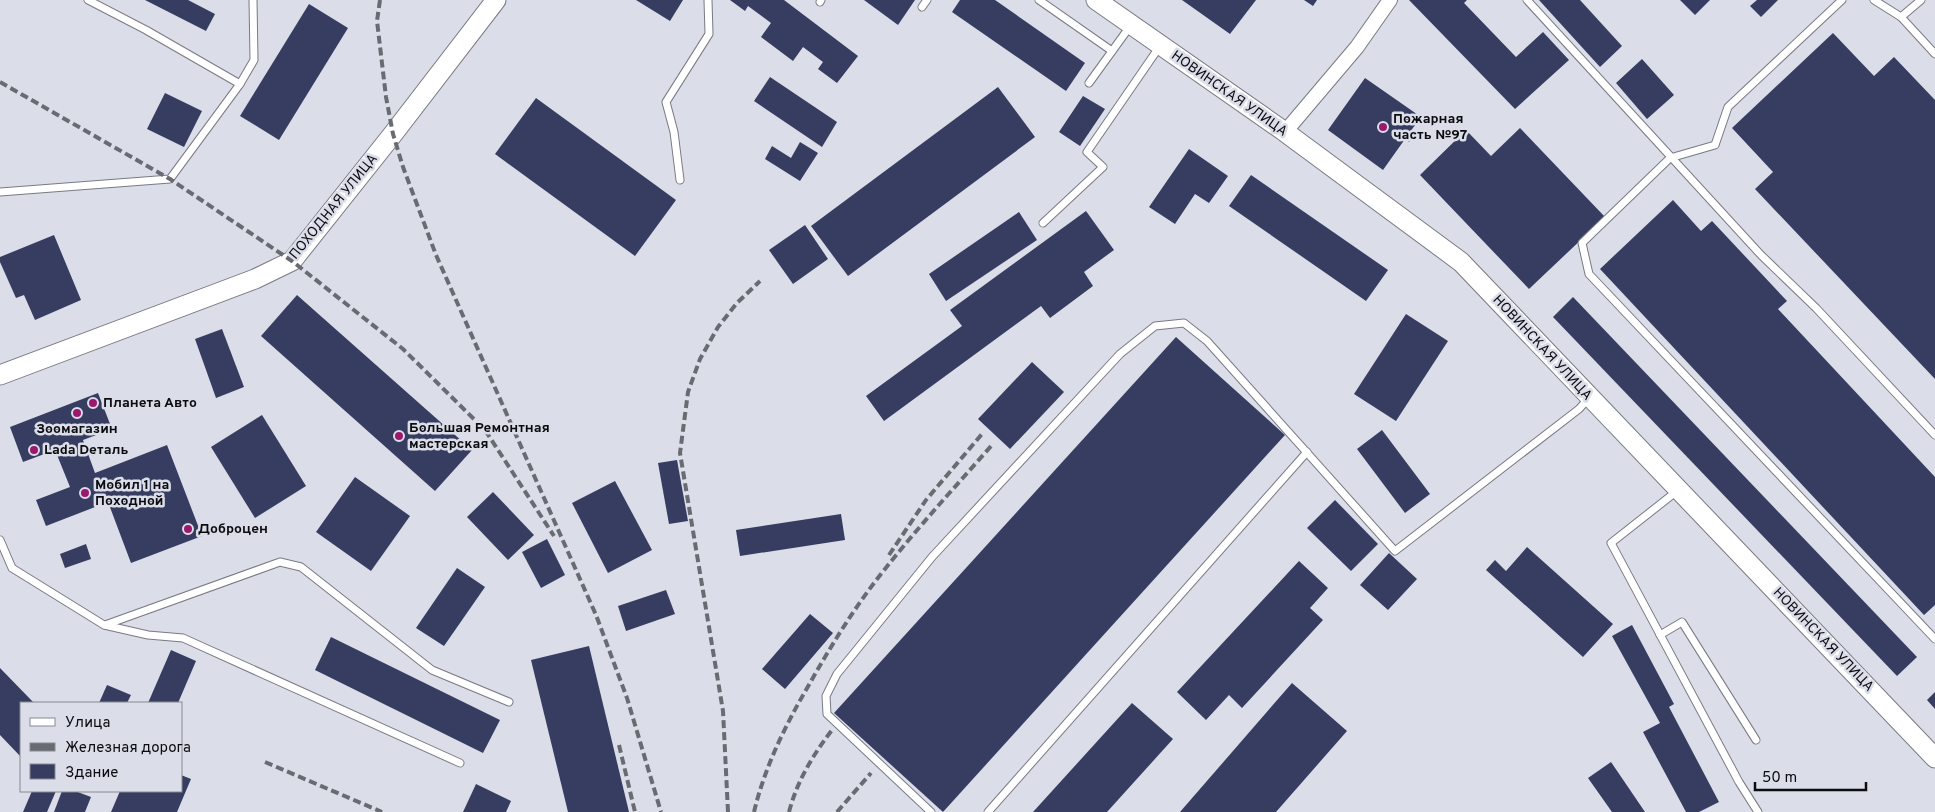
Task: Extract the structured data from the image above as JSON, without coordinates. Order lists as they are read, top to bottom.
{
  "streets": {
    "main road": ["НОВИНСКАЯ УЛИЦА", "ПОХОДНАЯ УЛИЦА"]
  },
  "places": [
    "Пожарная часть №97",
    "Планета Авто",
    "Зоомагазин",
    "Большая Ремонтная мастерская",
    "Lada Dеталь",
    "Мобил 1 на Походной",
    "Доброцен"
  ],
  "legend": ["Улица", "Железная дорога", "Здание"],
  "scale_bar": "50 m"
}
